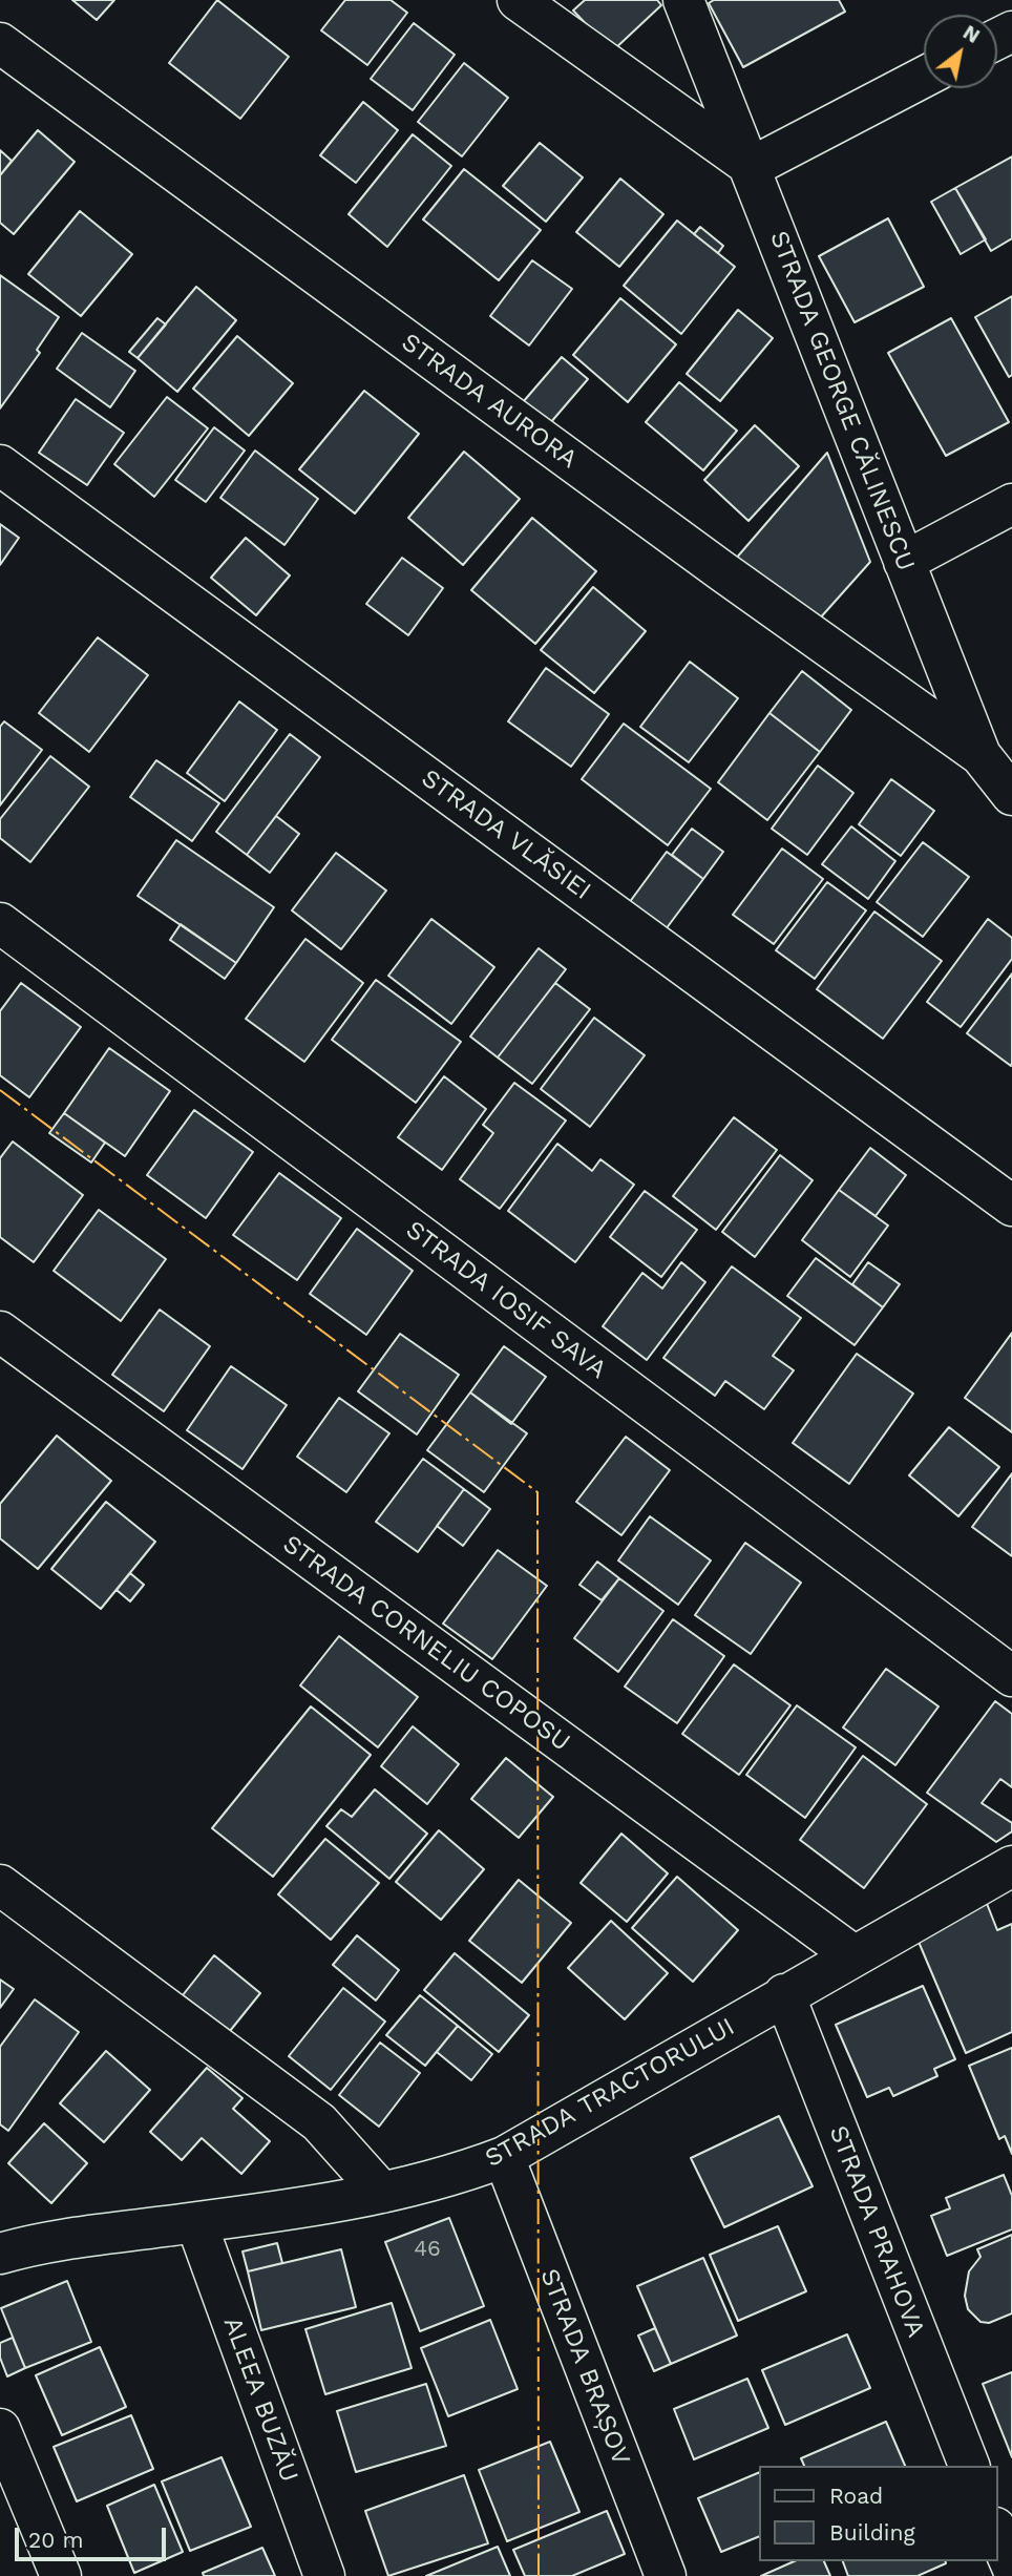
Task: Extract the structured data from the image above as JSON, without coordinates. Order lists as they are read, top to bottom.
{
  "streets": {
    "street": [
      "STRADA AURORA",
      "STRADA GEORGE CĂLINESCU",
      "STRADA VLĂSIEI",
      "STRADA IOSIF SAVA",
      "STRADA CORNELIU COPOSU",
      "STRADA TRACTORULUI",
      "STRADA PRAHOVA",
      "STRADA BRAȘOV",
      "ALEEA BUZĂU"
    ]
  },
  "crossings": [
    ["STRADA AURORA", "STRADA GEORGE CĂLINESCU"],
    ["STRADA CORNELIU COPOSU", "STRADA TRACTORULUI"],
    ["STRADA TRACTORULUI", "STRADA PRAHOVA"],
    ["STRADA TRACTORULUI", "STRADA BRAȘOV"],
    ["STRADA TRACTORULUI", "ALEEA BUZĂU"]
  ],
  "house_numbers": ["46"],
  "legend": ["Road", "Building"],
  "scale_bar": "20 m",
  "north": "top right"
}
